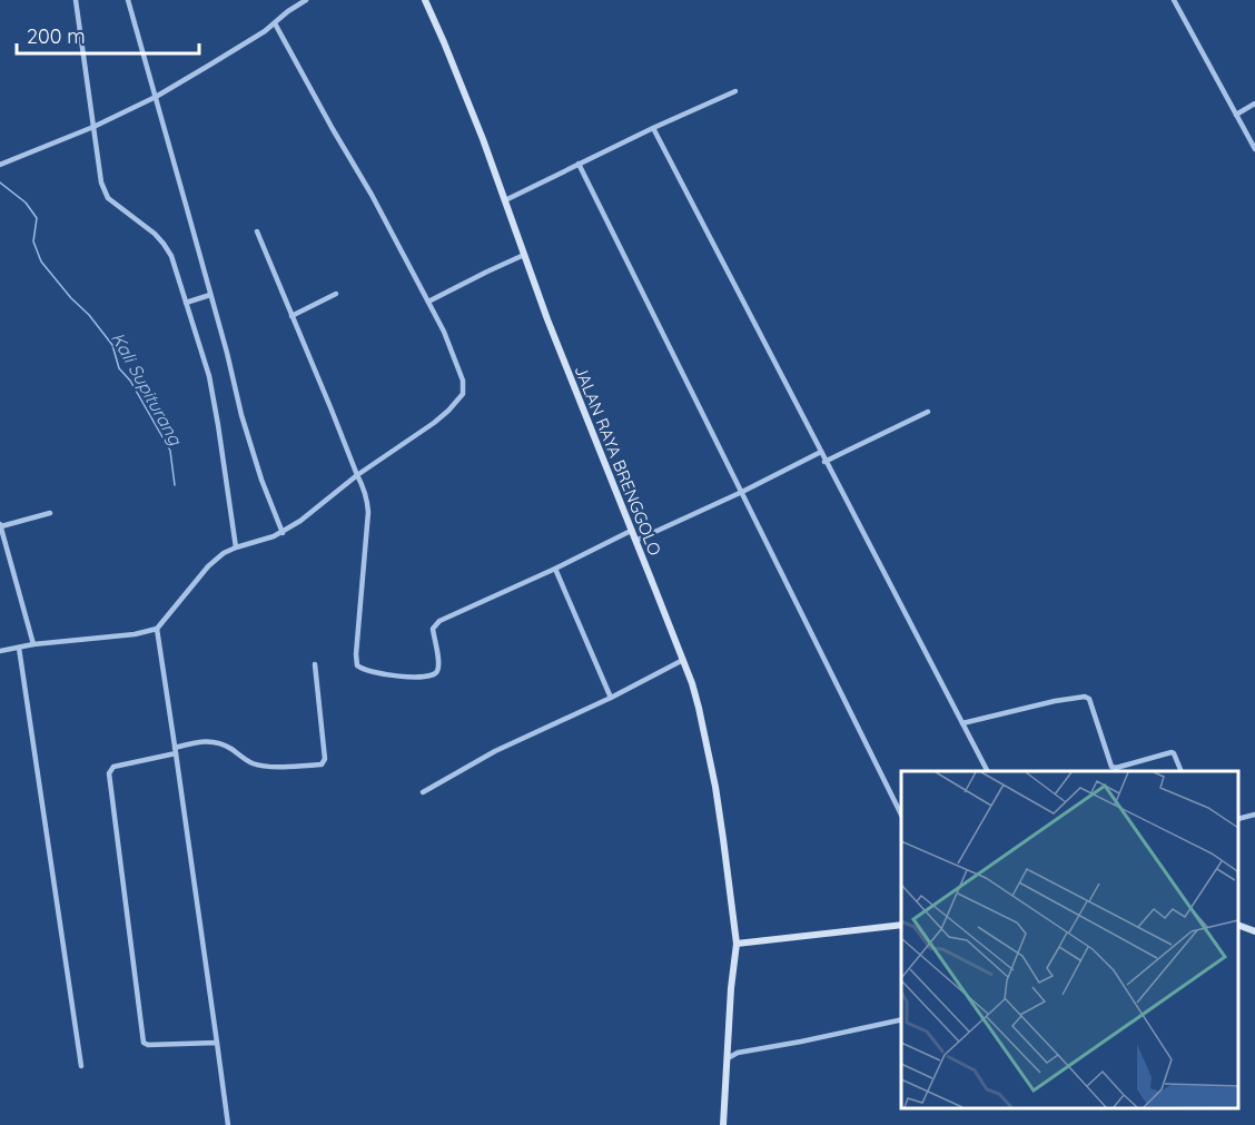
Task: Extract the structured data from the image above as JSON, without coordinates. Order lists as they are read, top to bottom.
{
  "streets": {
    "main road": ["JALAN RAYA BRENGGOLO"]
  },
  "water": ["Kali Supiturang"],
  "scale_bar": "200 m"
}
